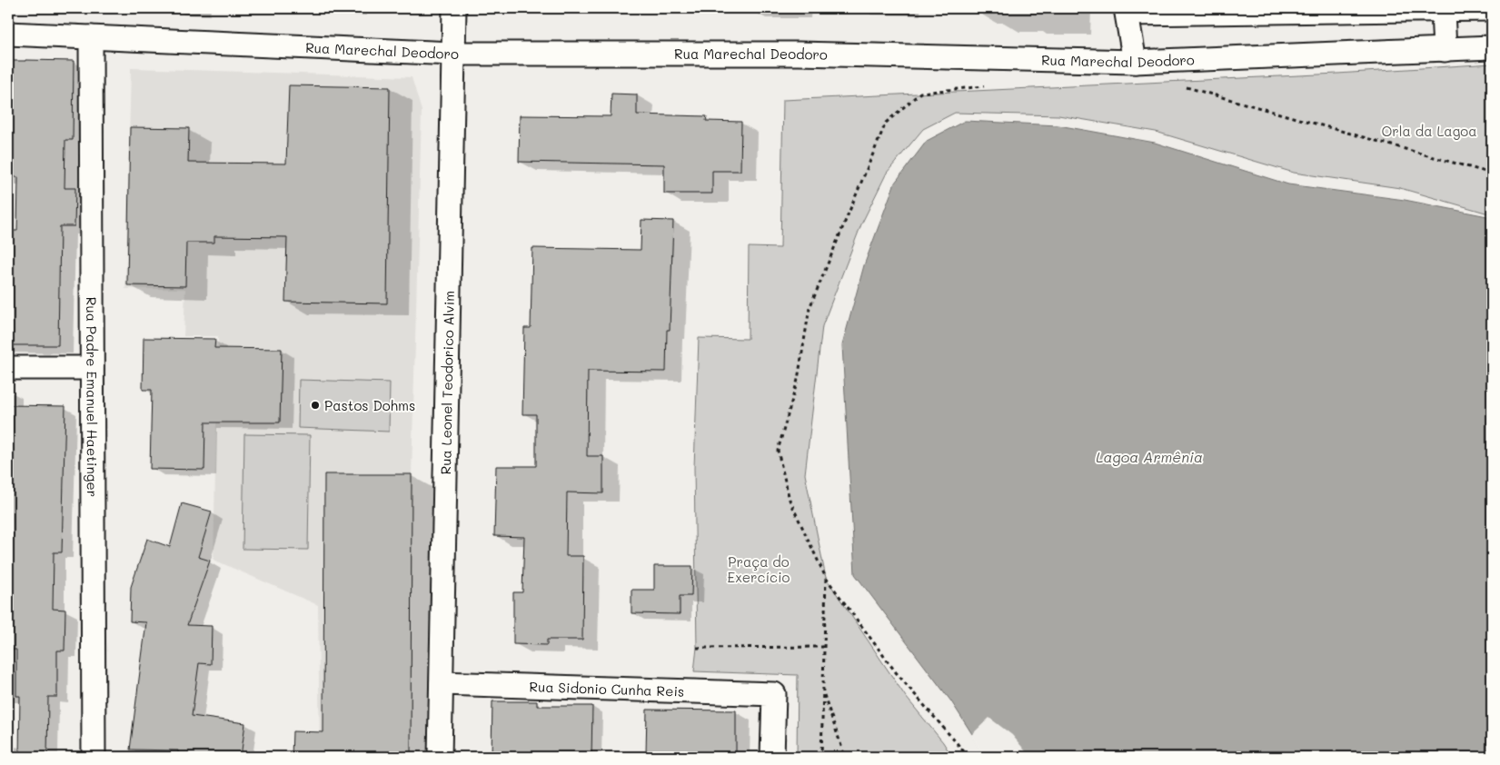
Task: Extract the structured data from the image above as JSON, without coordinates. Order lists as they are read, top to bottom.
{
  "streets": {
    "street": [
      "Rua Marechal Deodoro",
      "Rua Leonel Teodorico Alvim",
      "Rua Padre Emanuel Haetinger",
      "Rua Sidonio Cunha Reis"
    ]
  },
  "crossings": [
    ["Rua Marechal Deodoro", "Rua Leonel Teodorico Alvim"],
    ["Rua Marechal Deodoro", "Rua Padre Emanuel Haetinger"],
    ["Rua Leonel Teodorico Alvim", "Rua Sidonio Cunha Reis"]
  ],
  "water": ["Lagoa Armênia"],
  "parks": ["Orla da Lagoa", "Praça do Exercício"],
  "places": ["Pastos Dohms"]
}
